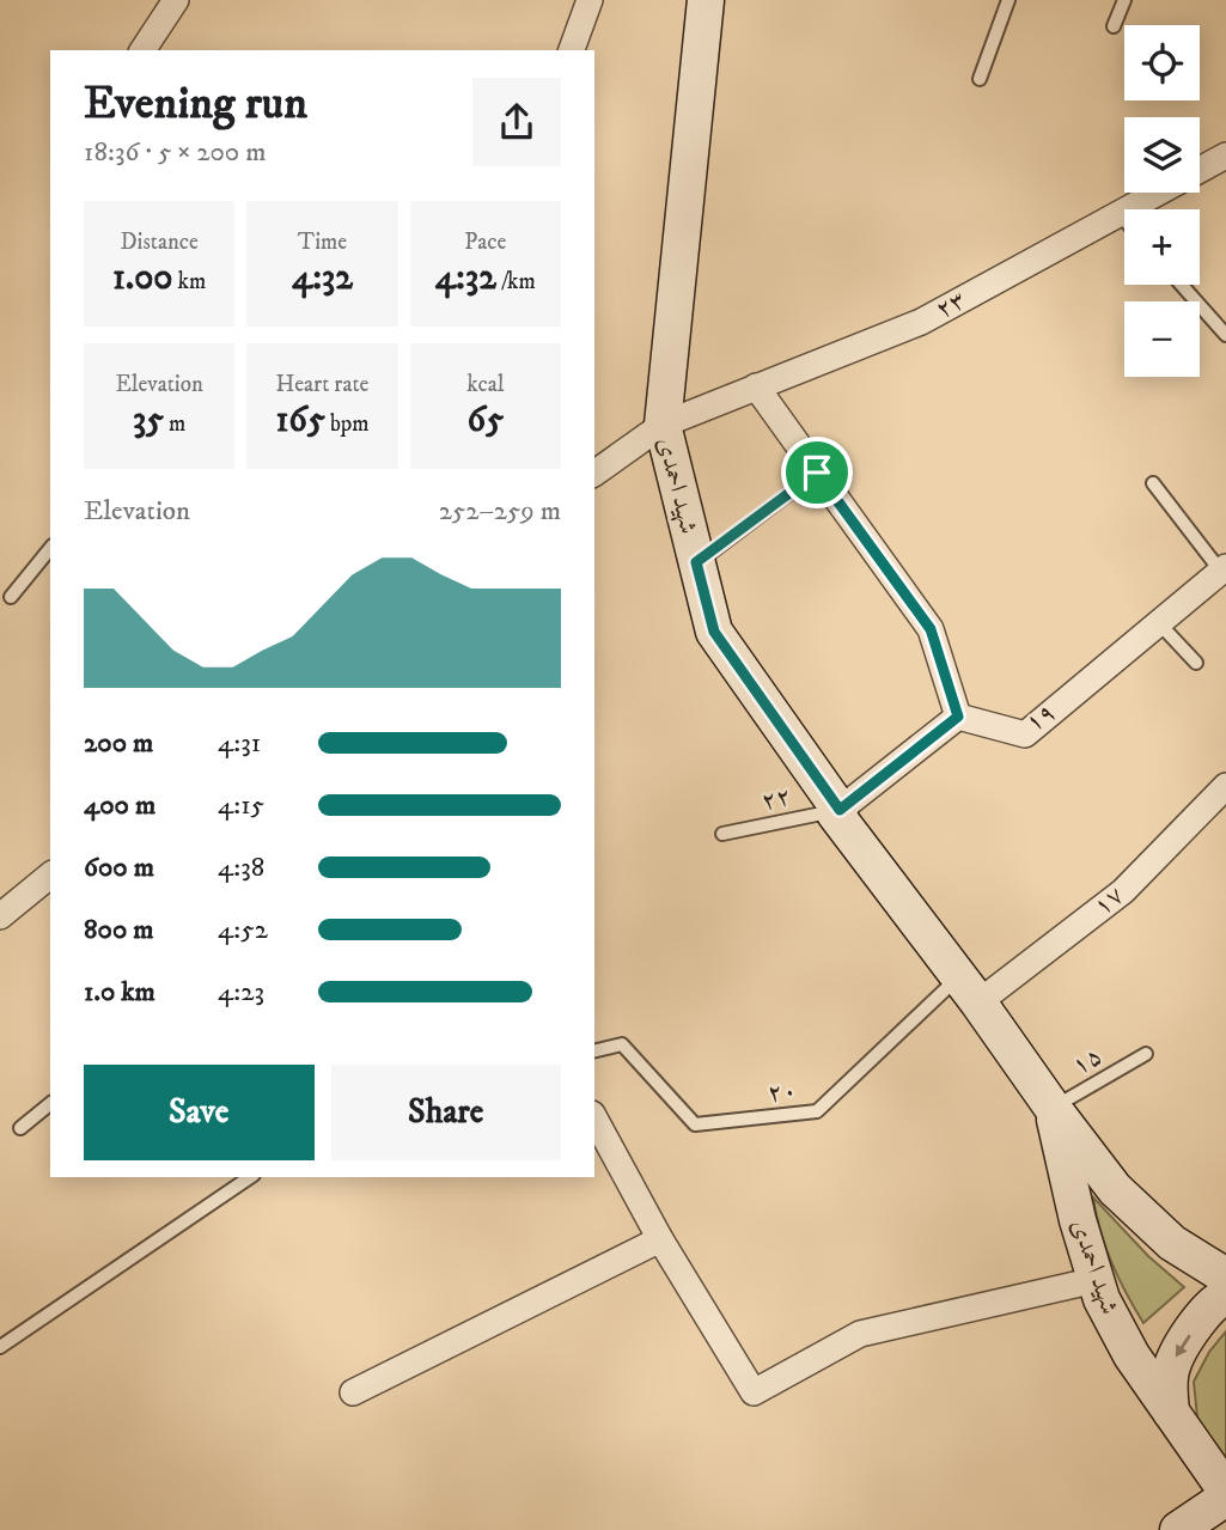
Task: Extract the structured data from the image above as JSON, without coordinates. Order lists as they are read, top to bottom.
{
  "streets": {
    "street": [
      "۲۳",
      "شهید احمدی",
      "۱۹",
      "۱۷"
    ],
    "lane": ["۲۲", "۱۵", "۲۰"]
  },
  "crossings": [
    ["۲۳", "شهید احمدی"],
    ["شهید احمدی", "۲۲"],
    ["شهید احمدی", "۱۷"],
    ["شهید احمدی", "۱۵"],
    ["شهید احمدی", "۲۰"],
    ["۱۷", "۲۰"]
  ],
  "page": {
    "map_buttons": ["+", "−"],
    "heading": ["Evening run", "18:36 · 5 × 200 m"],
    "stats": [
      ["Distance", "1.00 km"],
      ["Time", "4:32"],
      ["Pace", "4:32 /km"],
      ["Elevation", "35 m"],
      ["Heart rate", "165 bpm"],
      ["kcal", "65"]
    ],
    "chart": ["Elevation", "252–259 m"],
    "list": [
      {
        "name": "200 m",
        "note": "4:31"
      },
      {
        "name": "400 m",
        "note": "4:15"
      },
      {
        "name": "600 m",
        "note": "4:38"
      },
      {
        "name": "800 m",
        "note": "4:52"
      },
      {
        "name": "1.0 km",
        "note": "4:23"
      }
    ],
    "buttons": ["Save", "Share"]
  }
}
